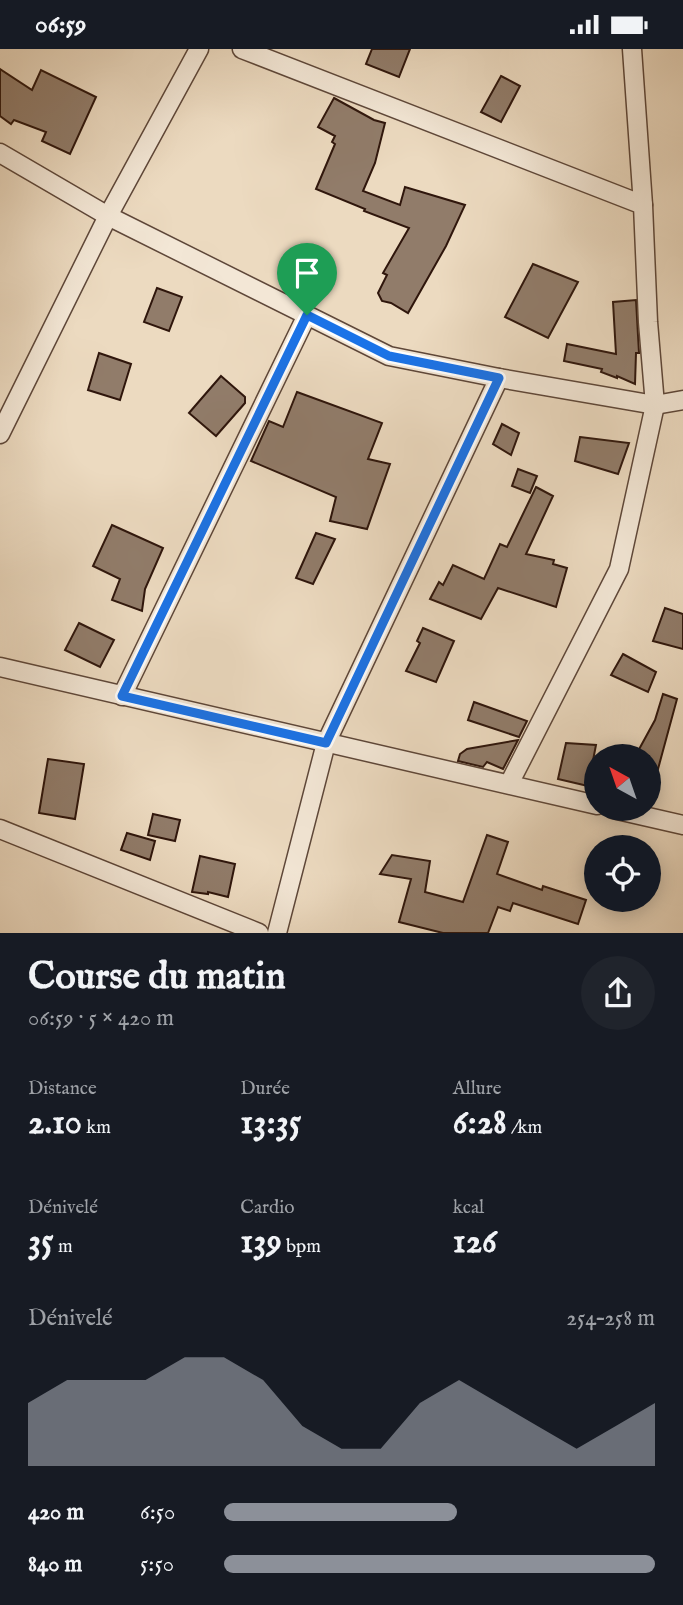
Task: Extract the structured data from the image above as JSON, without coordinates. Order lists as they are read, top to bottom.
{
  "north": "top left",
  "page": {
    "status": "06:59",
    "heading": ["Course du matin", "06:59 · 5 × 420 m"],
    "stats": [
      ["Distance", "2.10 km"],
      ["Durée", "13:35"],
      ["Allure", "6:28 /km"],
      ["Dénivelé", "35 m"],
      ["Cardio", "139 bpm"],
      ["kcal", "126"]
    ],
    "chart": ["Dénivelé", "254–258 m"],
    "list": [
      {
        "name": "420 m",
        "note": "6:50"
      },
      {
        "name": "840 m",
        "note": "5:50"
      }
    ]
  }
}
